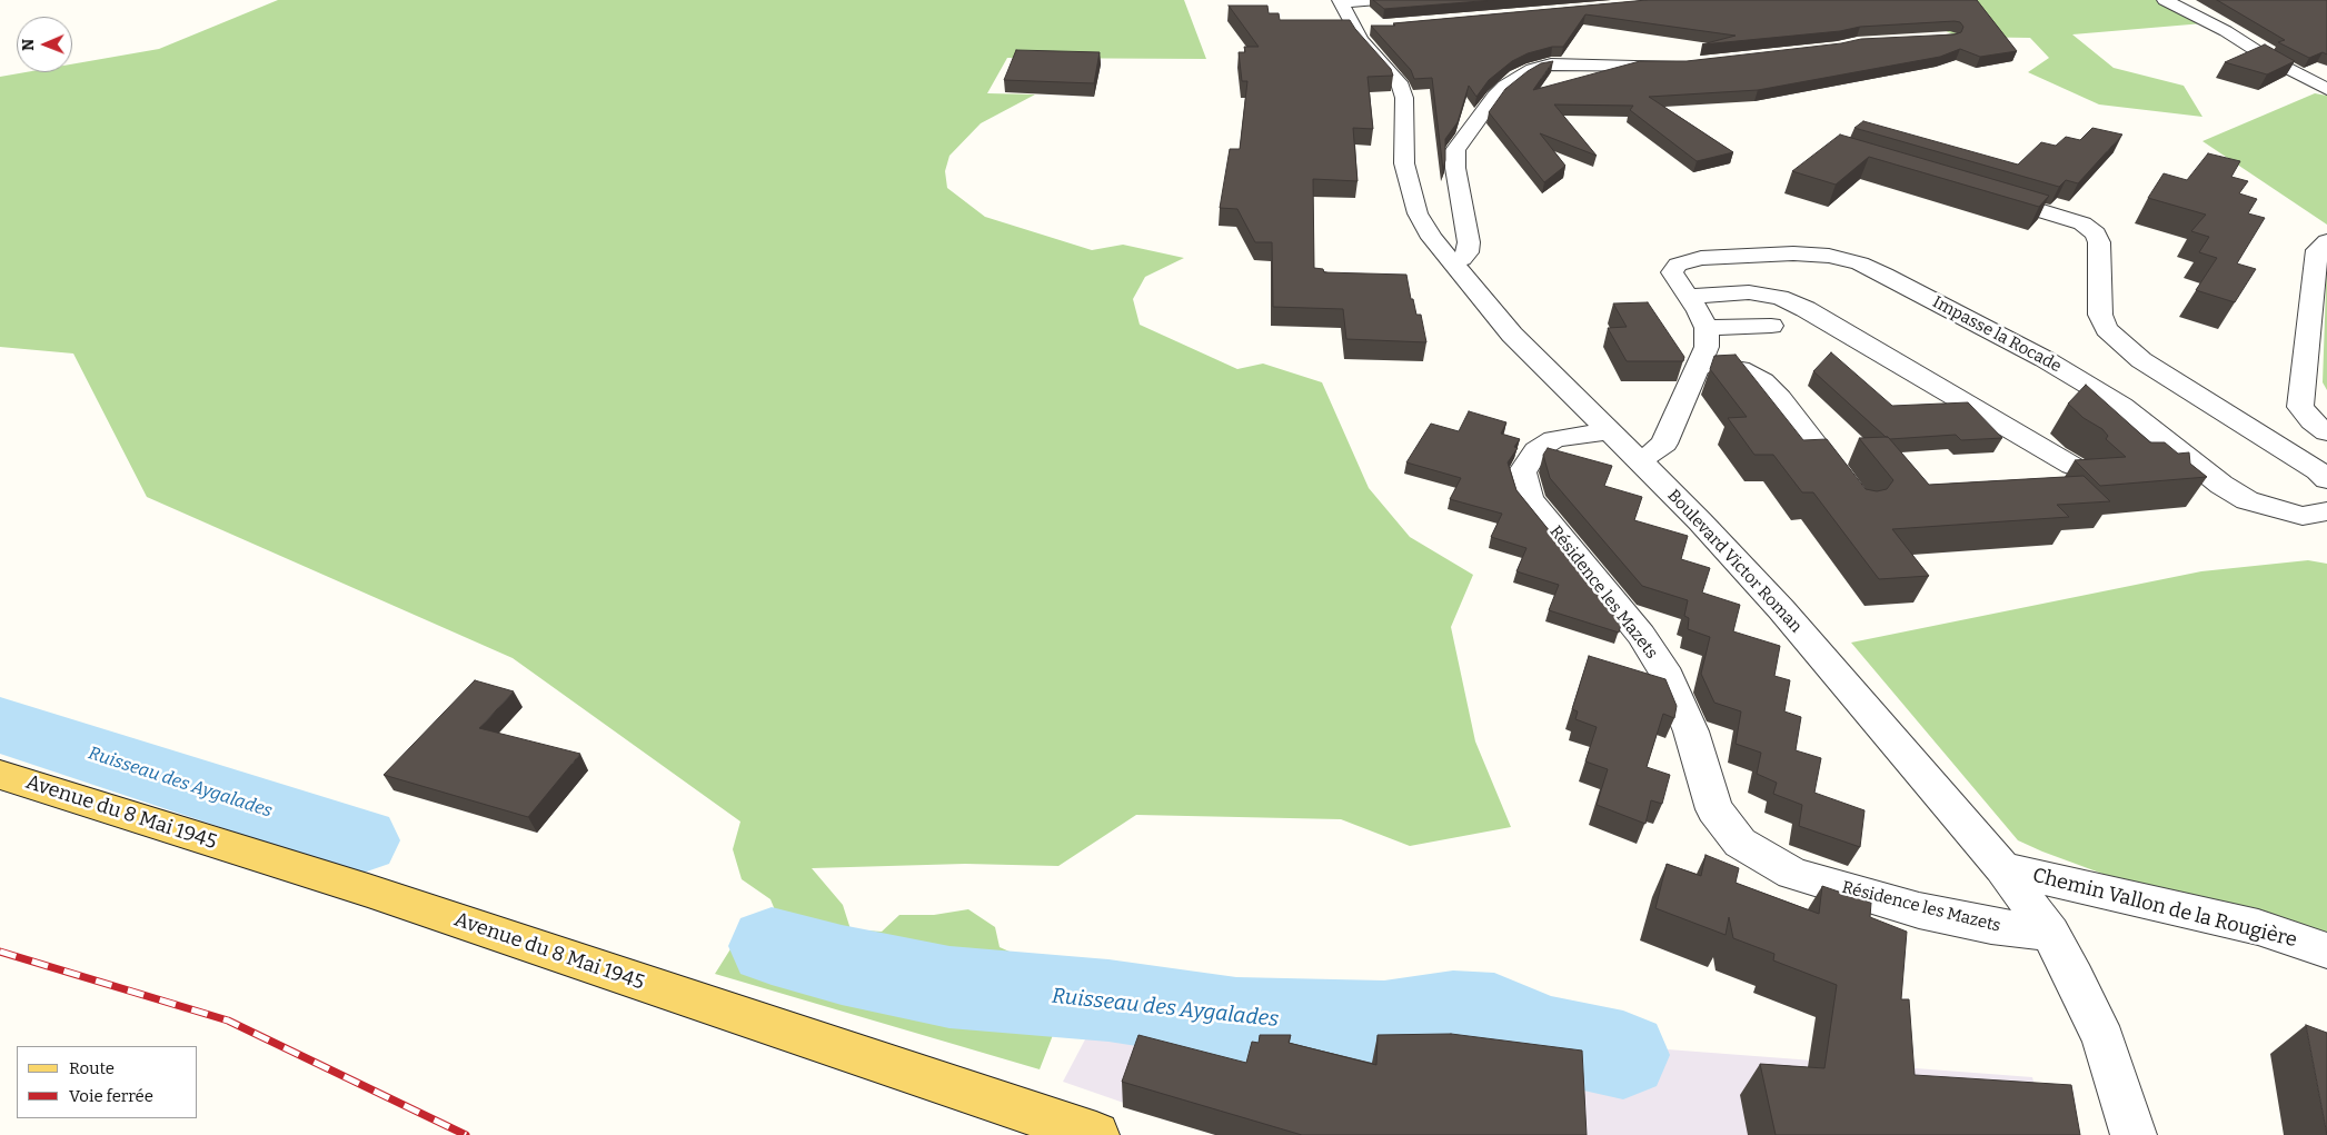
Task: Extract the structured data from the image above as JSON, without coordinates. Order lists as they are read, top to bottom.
{
  "streets": {
    "main road": ["Avenue du 8 Mai 1945"],
    "street": [
      "Impasse la Rocade",
      "Boulevard Victor Roman",
      "Résidence les Mazets",
      "Chemin Vallon de la Rougière"
    ]
  },
  "crossings": [
    ["Boulevard Victor Roman", "Résidence les Mazets"],
    ["Boulevard Victor Roman", "Chemin Vallon de la Rougière"]
  ],
  "water": ["Ruisseau des Aygalades"],
  "legend": ["Route", "Voie ferrée"],
  "north": "left"
}
